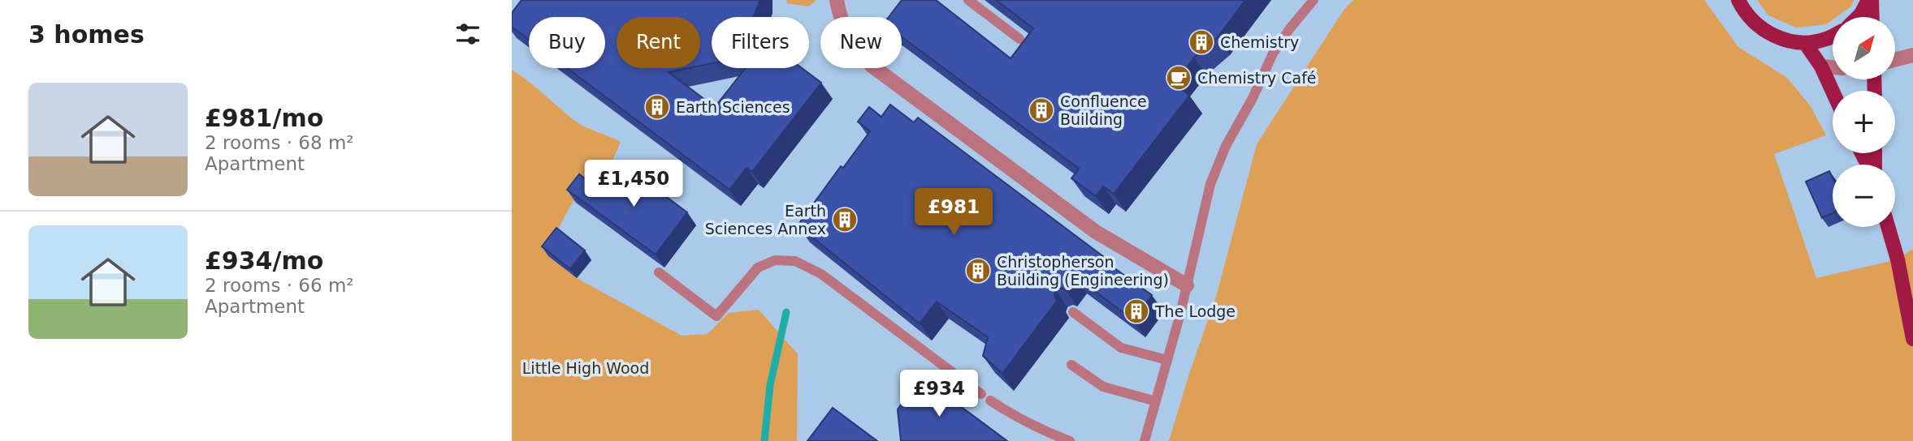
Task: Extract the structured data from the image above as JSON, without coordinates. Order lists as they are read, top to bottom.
{
  "parks": ["Little High Wood"],
  "places": {
    "building": [
      "Chemistry",
      "Earth Sciences",
      "Confluence Building",
      "Earth Sciences Annex",
      "Christopherson Building (Engineering)",
      "The Lodge"
    ],
    "cafe": ["Chemistry Café"]
  },
  "north": "top right",
  "page": {
    "heading": "3 homes",
    "map_buttons": ["+", "−"],
    "chip": [
      "Buy",
      "Rent",
      "Filters",
      "New"
    ],
    "list": [
      {
        "name": "£981/mo",
        "note": "2 rooms · 68 m² · Apartment"
      },
      {
        "name": "£934/mo",
        "note": "2 rooms · 66 m² · Apartment"
      }
    ],
    "price": ["£1,450", "£981", "£934"]
  }
}
